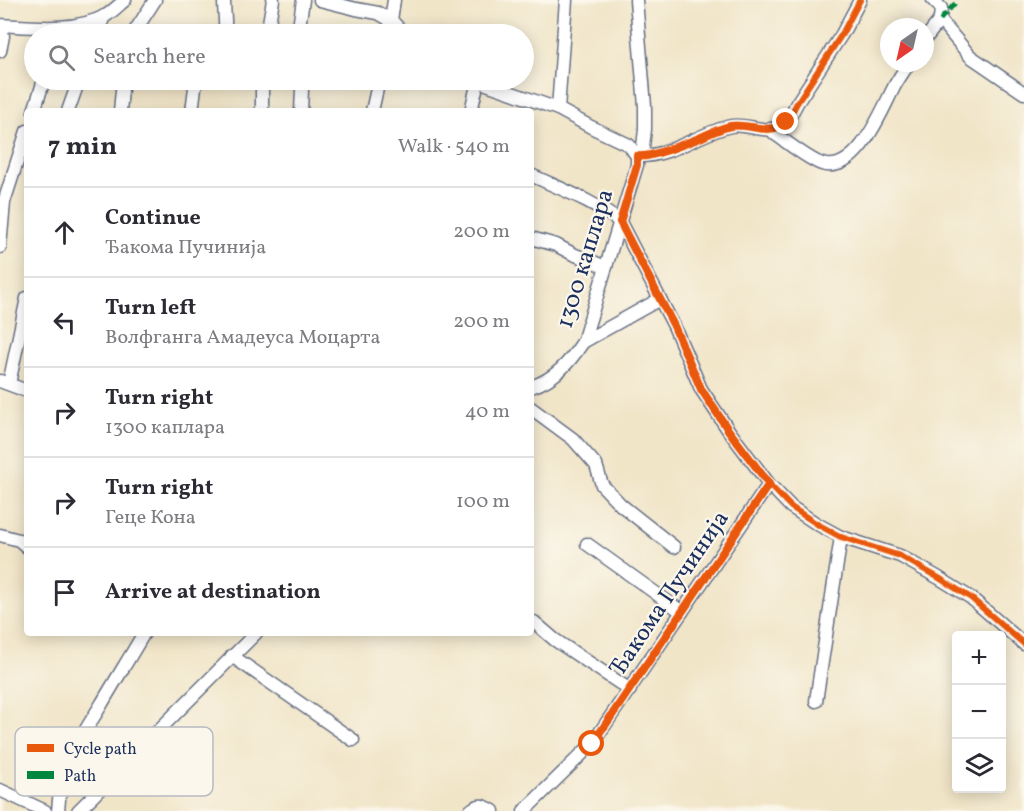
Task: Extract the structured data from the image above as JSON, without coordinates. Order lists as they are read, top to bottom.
{
  "streets": {
    "street": ["1300 каплара", "Ђакома Пучинија"]
  },
  "legend": ["Cycle path", "Path"],
  "north": "bottom left",
  "page": {
    "search": "Search here",
    "heading": ["7 min", "Walk · 540 m"],
    "list": [
      ["Continue", "Ђакома Пучинија", "200 m"],
      ["Turn left", "Волфганга Амадеуса Моцарта", "200 m"],
      ["Turn right", "1300 каплара", "40 m"],
      ["Turn right", "Геце Кона", "100 m"],
      "Arrive at destination"
    ],
    "map_buttons": ["+", "−"]
  }
}
